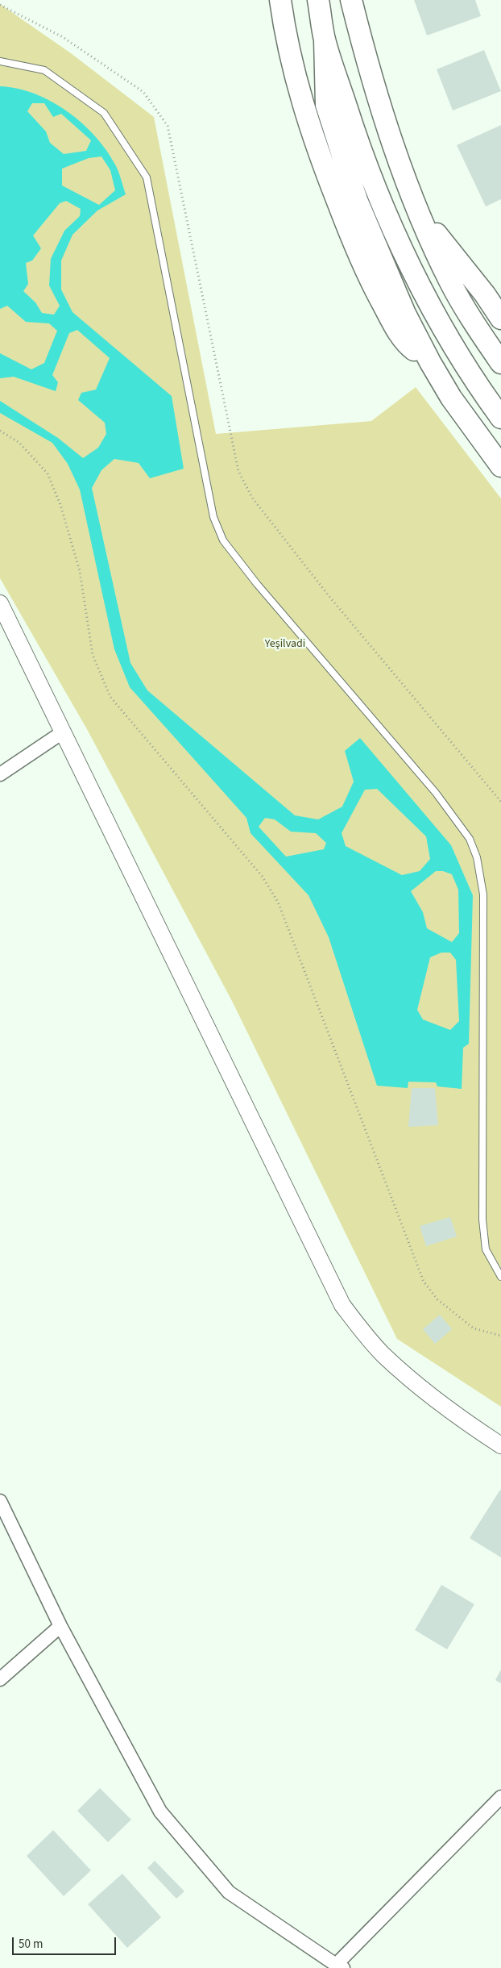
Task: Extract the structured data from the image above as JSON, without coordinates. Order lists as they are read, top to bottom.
{
  "parks": ["Yeşilvadi"],
  "scale_bar": "50 m"
}
